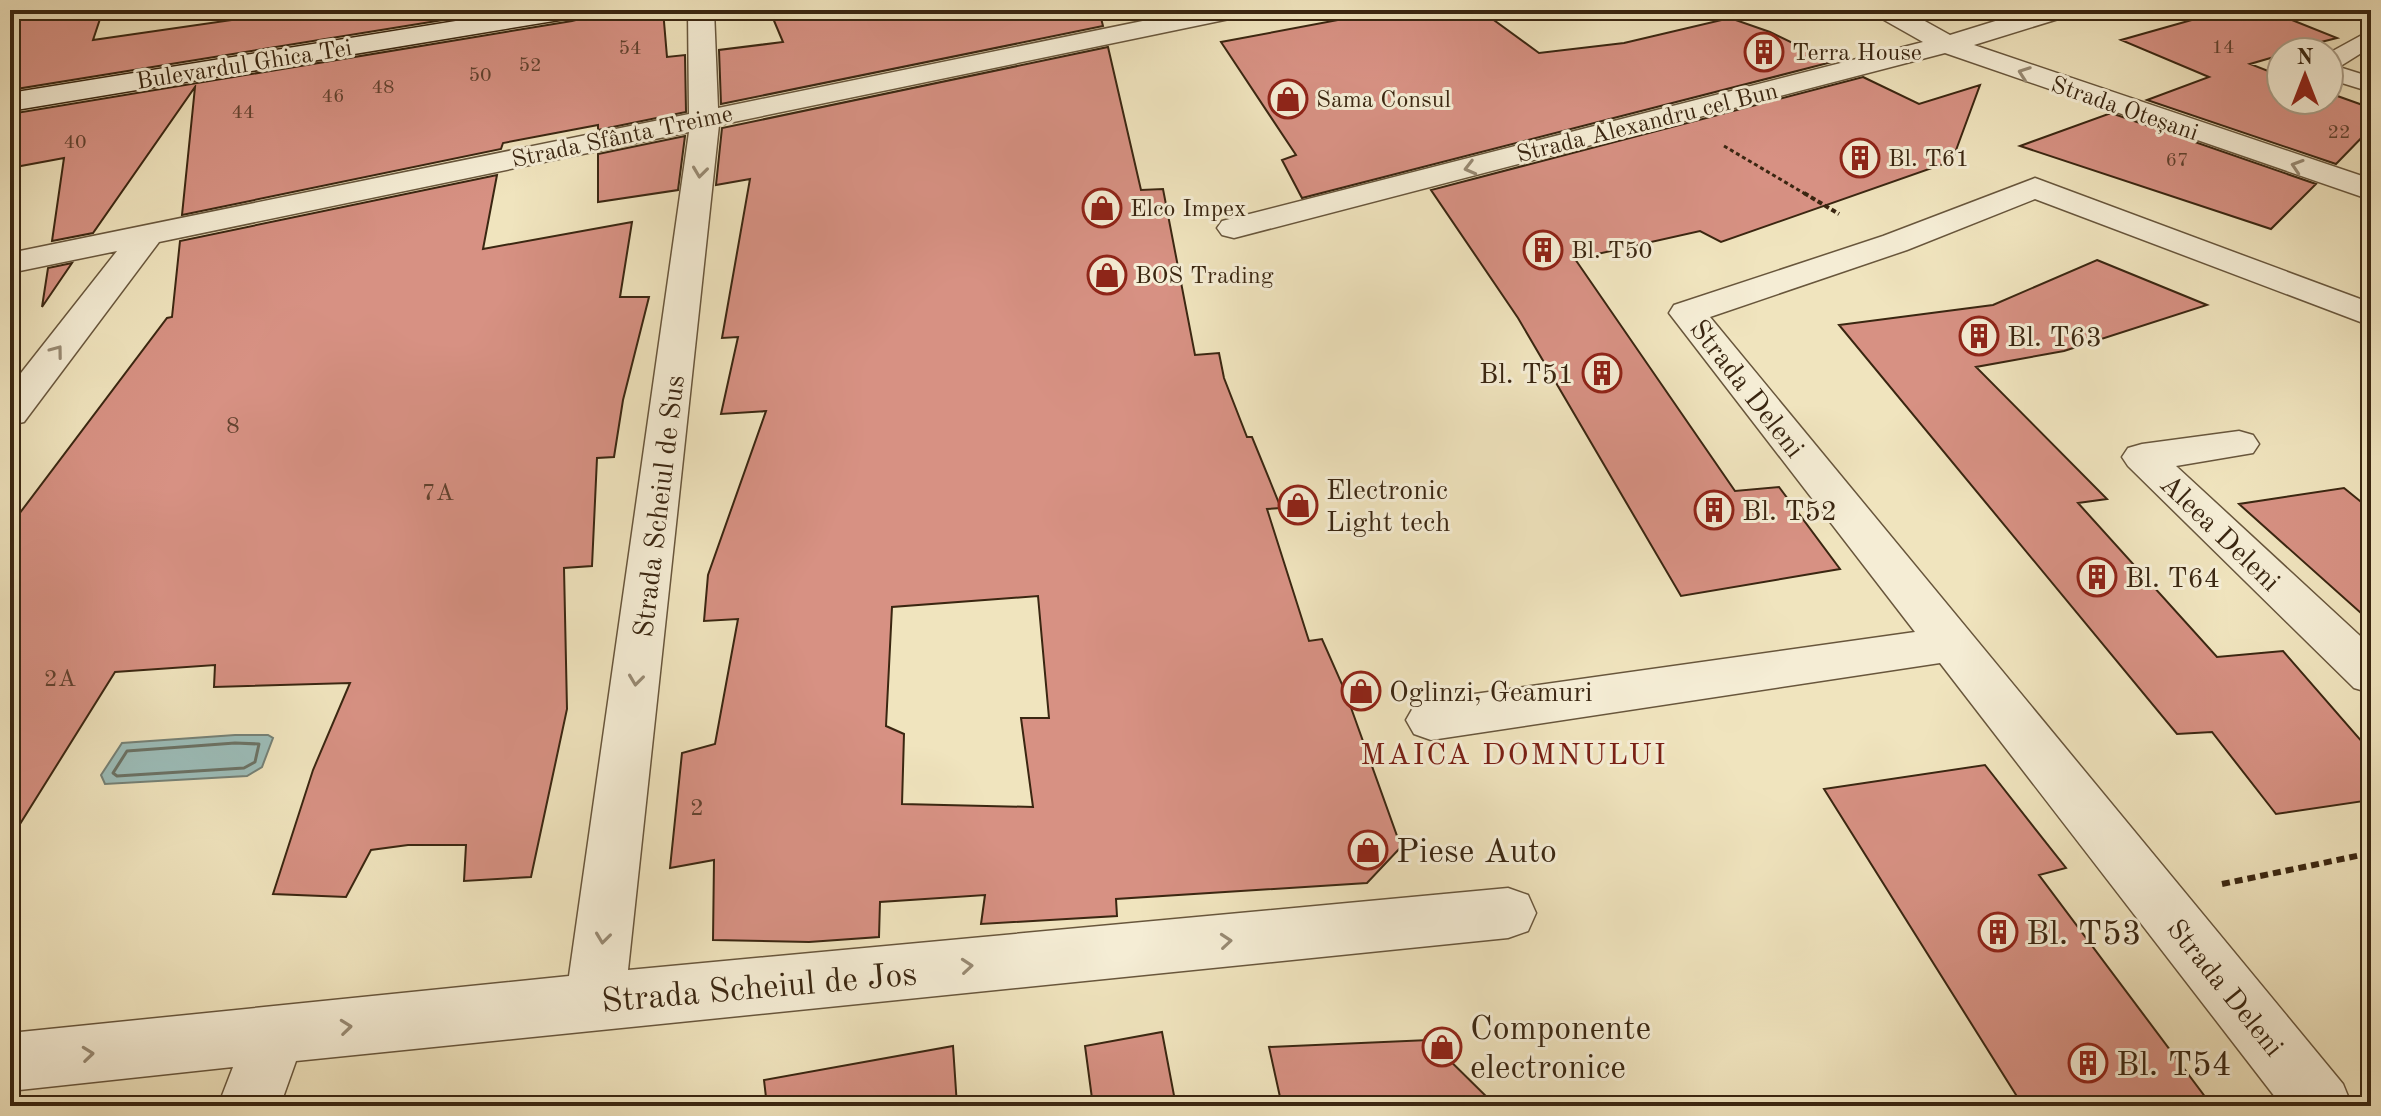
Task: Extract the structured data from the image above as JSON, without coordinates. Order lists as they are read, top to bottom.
{
  "streets": {
    "street": [
      "Bulevardul Ghica Tei",
      "Strada Oteșani",
      "Strada Alexandru cel Bun",
      "Strada Sfânta Treime",
      "Strada Deleni",
      "Strada Scheiul de Sus",
      "Aleea Deleni",
      "Strada Scheiul de Jos"
    ]
  },
  "crossings": [
    ["Strada Oteșani", "Strada Alexandru cel Bun"],
    ["Strada Sfânta Treime", "Strada Scheiul de Sus"],
    ["Strada Scheiul de Sus", "Strada Scheiul de Jos"]
  ],
  "one_way": [
    "Strada Oteșani",
    "Strada Alexandru cel Bun",
    "Strada Scheiul de Sus",
    "Strada Scheiul de Jos"
  ],
  "districts": ["MAICA DOMNULUI"],
  "places": {
    "building": [
      "Terra House",
      "Bl. T61",
      "Bl. T50",
      "Bl. T63",
      "Bl. T51",
      "Bl. T52",
      "Bl. T64",
      "Bl. T53",
      "Bl. T54"
    ],
    "shop": [
      "Sama Consul",
      "Elco Impex",
      "BOS Trading",
      "Electronic Light tech",
      "Oglinzi, Geamuri",
      "Piese Auto",
      "Componente electronice"
    ]
  },
  "house_numbers": [
    "14",
    "54",
    "52",
    "50",
    "48",
    "46",
    "44",
    "22",
    "40",
    "67",
    "8",
    "7A",
    "2A",
    "2"
  ],
  "north": "top"
}
